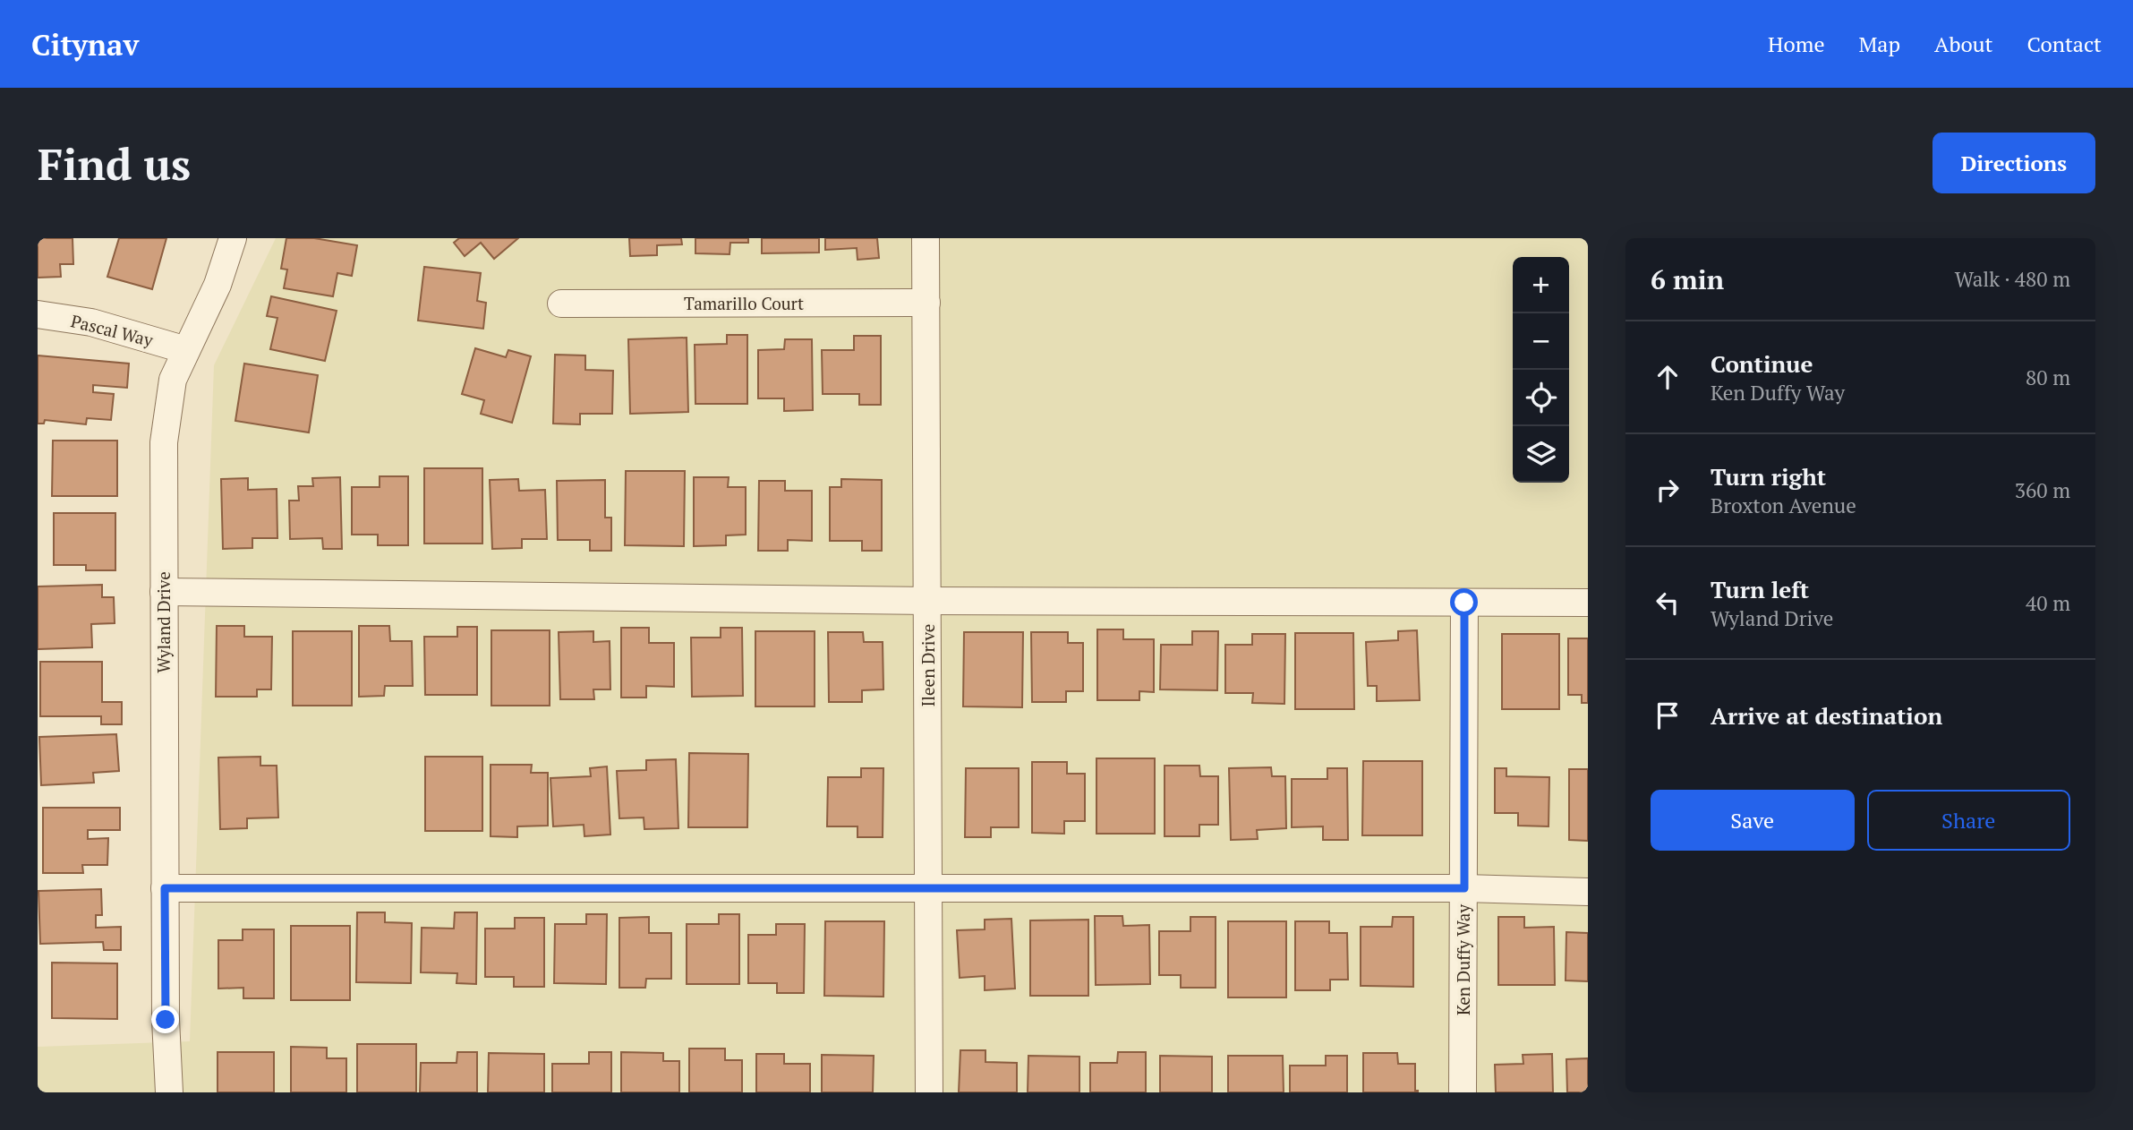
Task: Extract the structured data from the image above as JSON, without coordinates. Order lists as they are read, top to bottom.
{
  "streets": {
    "street": [
      "Tamarillo Court",
      "Pascal Way",
      "Wyland Drive",
      "Ileen Drive",
      "Ken Duffy Way"
    ]
  },
  "crossings": [
    ["Tamarillo Court", "Ileen Drive"],
    ["Pascal Way", "Wyland Drive"]
  ],
  "page": {
    "header": "Citynav",
    "nav": [
      "Home",
      "Map",
      "About",
      "Contact"
    ],
    "buttons": [
      "Directions",
      ["Save", "Share"]
    ],
    "title": "Find us",
    "heading": ["6 min", "Walk · 480 m"],
    "map_buttons": ["+", "−"],
    "list": [
      ["Continue", "Ken Duffy Way", "80 m"],
      ["Turn right", "Broxton Avenue", "360 m"],
      ["Turn left", "Wyland Drive", "40 m"],
      "Arrive at destination"
    ]
  }
}
